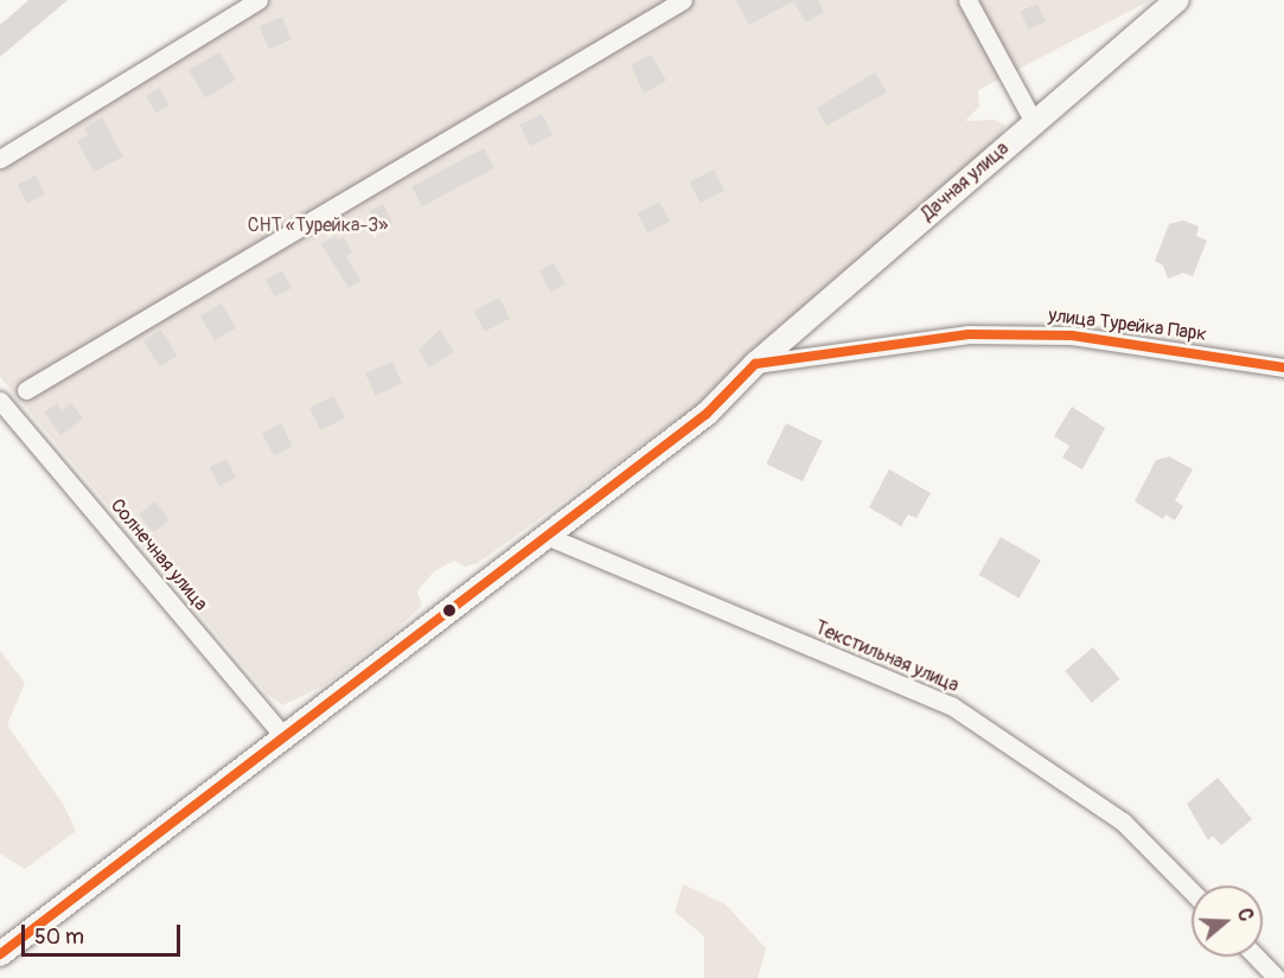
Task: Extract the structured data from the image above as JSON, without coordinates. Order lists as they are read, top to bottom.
{
  "streets": {
    "street": [
      "Дачная улица",
      "улица Турейка Парк",
      "Солнечная улица",
      "Текстильная улица"
    ]
  },
  "crossings": [
    ["Дачная улица", "улица Турейка Парк"],
    ["Дачная улица", "Солнечная улица"],
    ["Дачная улица", "Текстильная улица"]
  ],
  "parks": ["СНТ «Турейка-3»"],
  "scale_bar": "50 m",
  "north": "right"
}
